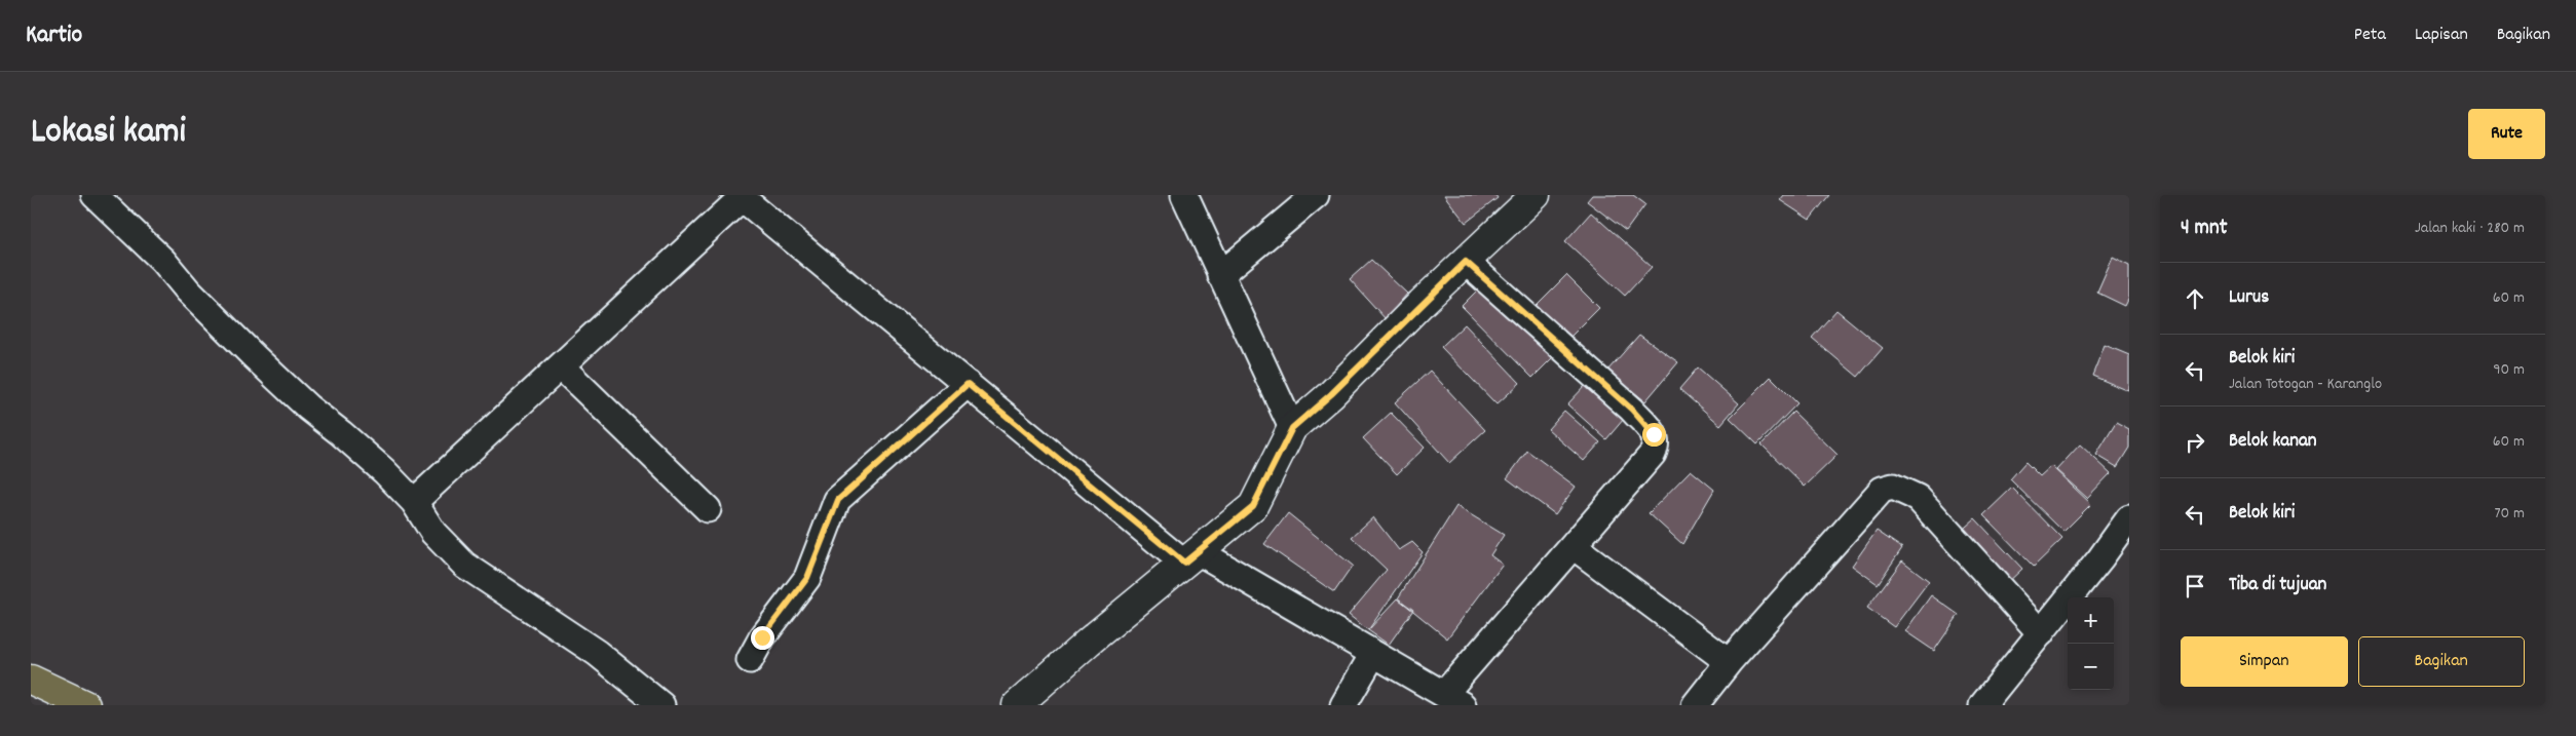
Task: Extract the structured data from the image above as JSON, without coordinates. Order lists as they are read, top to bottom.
{
  "page": {
    "header": "Kartio",
    "nav": ["Peta", "Lapisan", "Bagikan"],
    "title": "Lokasi kami",
    "buttons": [
      "Rute",
      ["Simpan", "Bagikan"]
    ],
    "heading": ["4 mnt", "Jalan kaki · 280 m"],
    "list": [
      ["Lurus", "60 m"],
      ["Belok kiri", "Jalan Totogan - Karanglo", "90 m"],
      ["Belok kanan", "60 m"],
      ["Belok kiri", "70 m"],
      "Tiba di tujuan"
    ],
    "map_buttons": ["+", "−"]
  }
}
